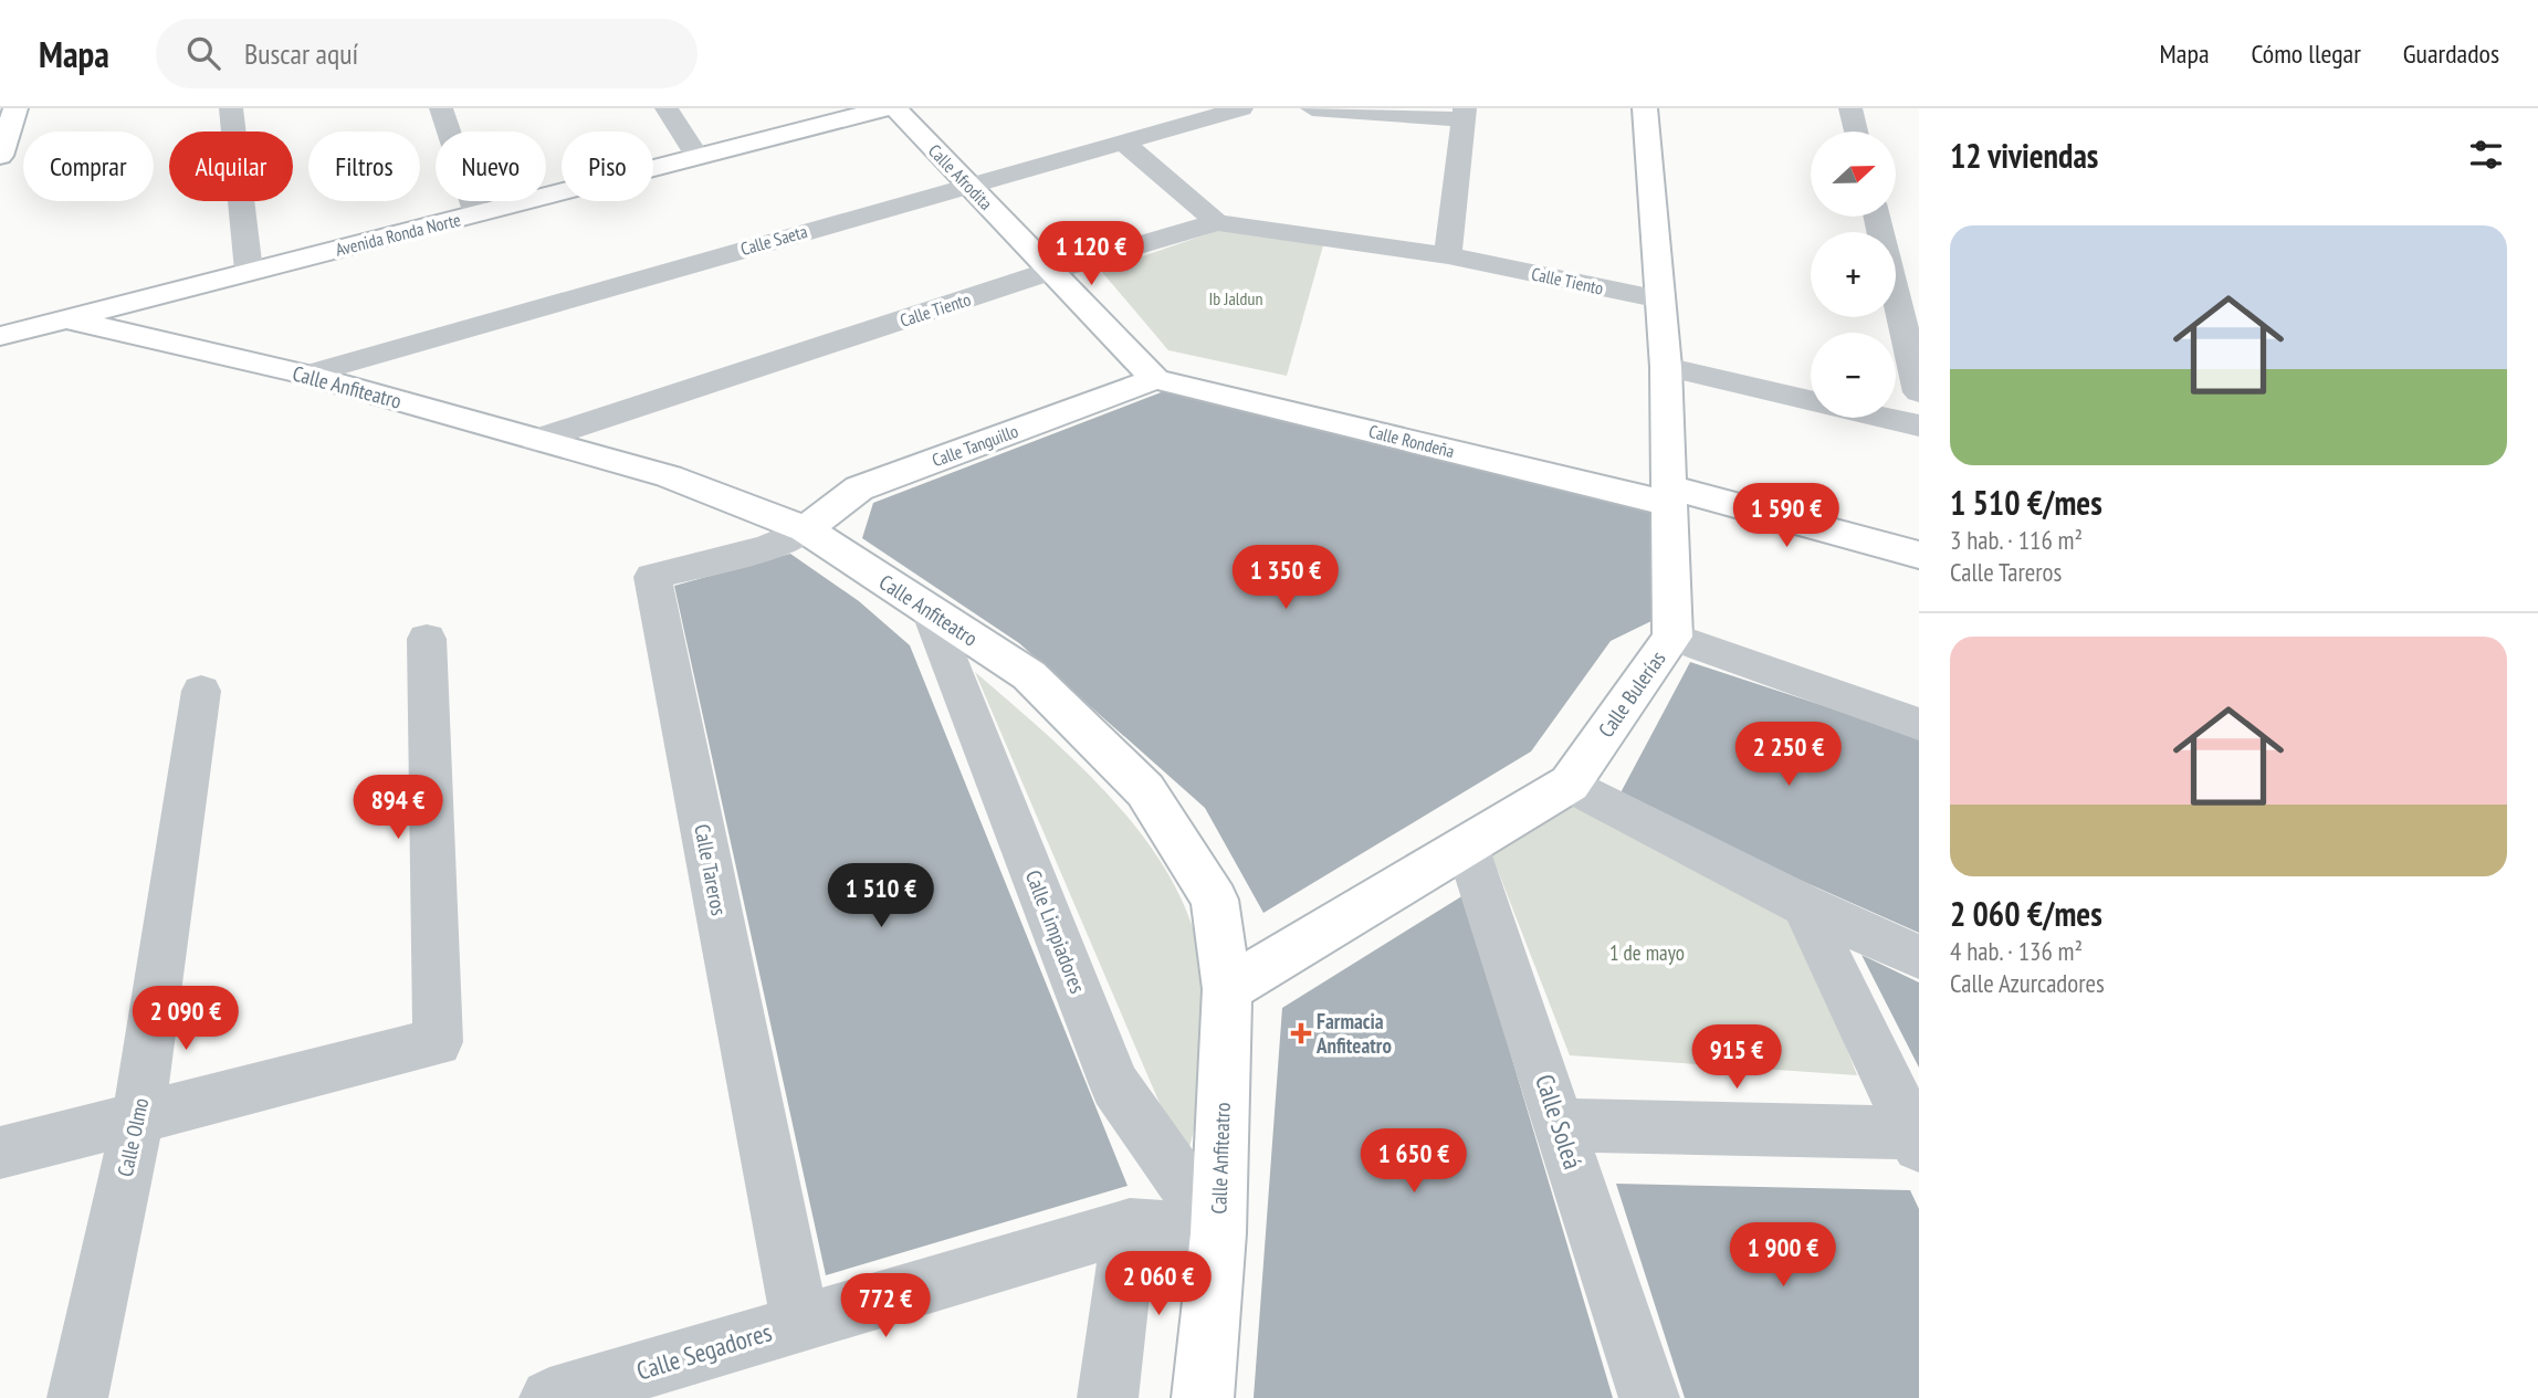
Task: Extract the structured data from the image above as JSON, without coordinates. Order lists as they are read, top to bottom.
{
  "streets": {
    "street": [
      "Calle Afrodita",
      "Avenida Ronda Norte",
      "Calle Saeta",
      "Calle Tiento",
      "Calle Anfiteatro",
      "Calle Rondeña",
      "Calle Tanguillo",
      "Calle Bulerías",
      "Calle Tareros",
      "Calle Limpiadores",
      "Calle Soleá",
      "Calle Olmo",
      "Calle Segadores"
    ]
  },
  "crossings": [
    ["Calle Afrodita", "Calle Saeta"],
    ["Calle Afrodita", "Calle Tiento"],
    ["Calle Afrodita", "Calle Rondeña"],
    ["Calle Afrodita", "Calle Tanguillo"],
    ["Avenida Ronda Norte", "Calle Anfiteatro"],
    ["Calle Saeta", "Calle Anfiteatro"],
    ["Calle Tiento", "Calle Anfiteatro"],
    ["Calle Tiento", "Calle Bulerías"],
    ["Calle Anfiteatro", "Calle Tanguillo"],
    ["Calle Anfiteatro", "Calle Bulerías"],
    ["Calle Anfiteatro", "Calle Tareros"],
    ["Calle Anfiteatro", "Calle Limpiadores"],
    ["Calle Anfiteatro", "Calle Segadores"],
    ["Calle Rondeña", "Calle Tanguillo"],
    ["Calle Rondeña", "Calle Bulerías"],
    ["Calle Tanguillo", "Calle Tareros"],
    ["Calle Bulerías", "Calle Soleá"],
    ["Calle Tareros", "Calle Segadores"],
    ["Calle Limpiadores", "Calle Segadores"]
  ],
  "parks": ["Ib Jaldun", "1 de mayo"],
  "places": {
    "health": ["Farmacia Anfiteatro"]
  },
  "north": "right",
  "page": {
    "header": "Mapa",
    "search": "Buscar aquí",
    "nav": ["Mapa", "Cómo llegar", "Guardados"],
    "heading": "12 viviendas",
    "map_buttons": ["+", "−"],
    "chip": [
      "Comprar",
      "Alquilar",
      "Filtros",
      "Nuevo",
      "Piso"
    ],
    "list": [
      {
        "name": "1 510 €/mes",
        "note": "3 hab. · 116 m² · Calle Tareros"
      },
      {
        "name": "2 060 €/mes",
        "note": "4 hab. · 136 m² · Calle Azurcadores"
      }
    ],
    "price": [
      "1 120 €",
      "1 590 €",
      "1 350 €",
      "2 250 €",
      "894 €",
      "1 510 €",
      "2 090 €",
      "915 €",
      "1 650 €",
      "1 900 €",
      "2 060 €",
      "772 €"
    ]
  }
}
